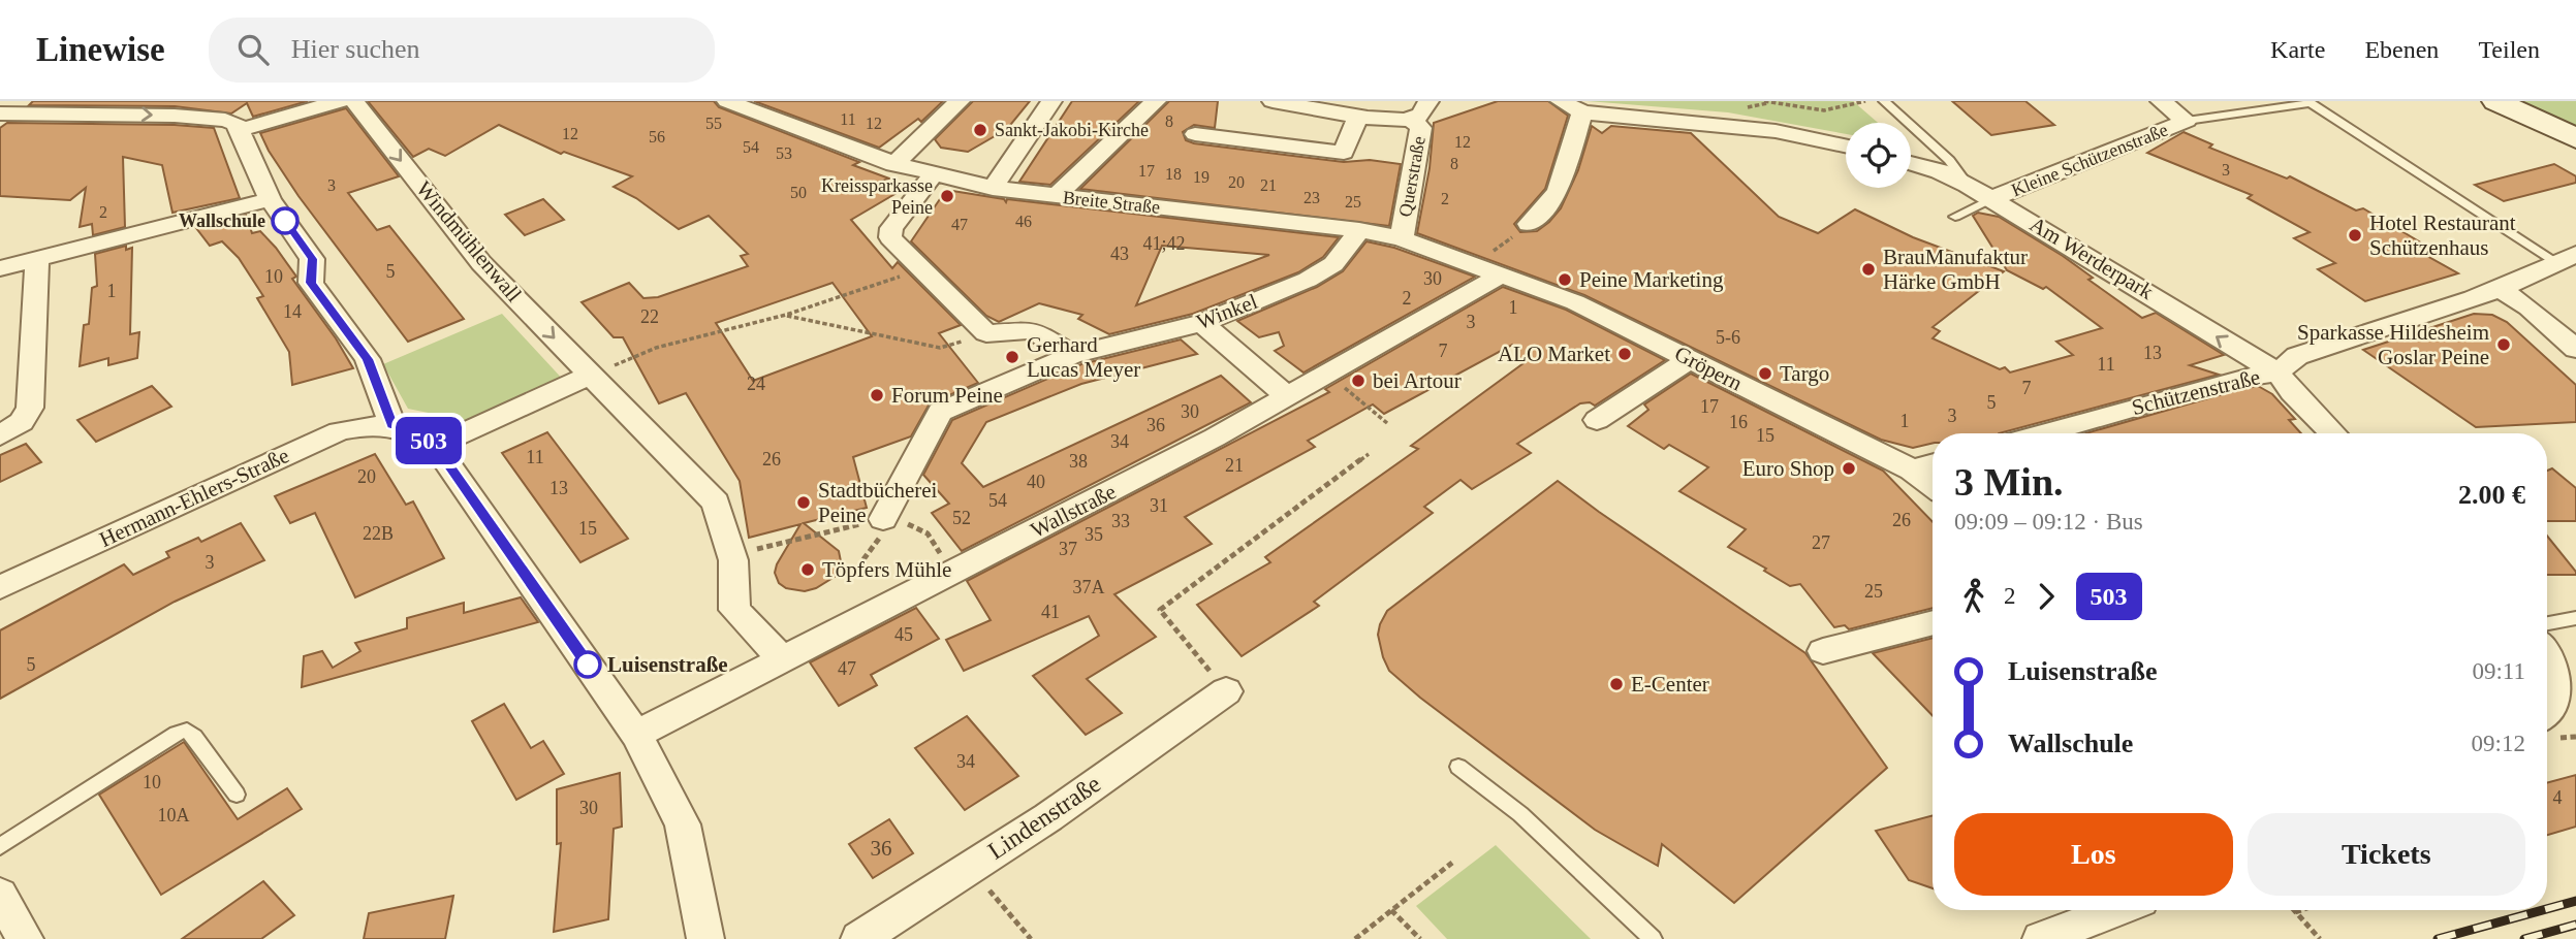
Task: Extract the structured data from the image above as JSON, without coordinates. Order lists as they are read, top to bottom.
{
  "streets": {
    "street": [
      "Kleine Schützenstraße",
      "Querstraße",
      "Breite Straße",
      "Windmühlenwall",
      "Am Werderpark",
      "Winkel",
      "Gröpern",
      "Schützenstraße",
      "Hermann-Ehlers-Straße",
      "Wallstraße",
      "Lindenstraße"
    ]
  },
  "crossings": [
    ["Kleine Schützenstraße", "Am Werderpark"],
    ["Querstraße", "Breite Straße"],
    ["Breite Straße", "Winkel"],
    ["Breite Straße", "Gröpern"],
    ["Breite Straße", "Wallstraße"],
    ["Windmühlenwall", "Wallstraße"],
    ["Am Werderpark", "Schützenstraße"],
    ["Gröpern", "Wallstraße"]
  ],
  "one_way": ["Am Werderpark"],
  "places": [
    "Sankt-Jakobi-Kirche",
    "Kreissparkasse Peine",
    "Wallschule",
    "Hotel Restaurant Schützenhaus",
    "BrauManufaktur Härke GmbH",
    "Peine Marketing",
    "Sparkasse Hildesheim Goslar Peine",
    "ALO Market",
    "Gerhard Lucas Meyer",
    "Targo",
    "bei Artour",
    "Forum Peine",
    "Euro Shop",
    "Stadtbücherei Peine",
    "Töpfers Mühle",
    "Luisenstraße",
    "E-Center"
  ],
  "lines": ["bus line 503"],
  "house_numbers": [
    "11",
    "8",
    "55",
    "12",
    "12",
    "56",
    "12",
    "54",
    "53",
    "8",
    "3",
    "17",
    "18",
    "19",
    "20",
    "3",
    "21",
    "50",
    "23",
    "2",
    "25",
    "2",
    "46",
    "47",
    "41;42",
    "43",
    "5",
    "10",
    "30",
    "1",
    "2",
    "1",
    "14",
    "22",
    "3",
    "5-6",
    "7",
    "13",
    "11",
    "24",
    "7",
    "5",
    "17",
    "30",
    "3",
    "1",
    "16",
    "36",
    "15",
    "34",
    "11",
    "26",
    "38",
    "21",
    "20",
    "40",
    "13",
    "54",
    "31",
    "52",
    "26",
    "33",
    "15",
    "22B",
    "35",
    "27",
    "37",
    "3",
    "37A",
    "25",
    "41",
    "45",
    "5",
    "47",
    "34",
    "10",
    "4",
    "30",
    "10A",
    "36"
  ],
  "page": {
    "header": "Linewise",
    "search": "Hier suchen",
    "nav": ["Karte", "Ebenen", "Teilen"],
    "on_map": "503",
    "heading": ["3 Min.", "09:09 – 09:12 · Bus", "2.00 €"],
    "legs": ["2", "503"],
    "list": [
      {
        "name": "Luisenstraße",
        "value": "09:11"
      },
      {
        "name": "Wallschule",
        "value": "09:12"
      }
    ],
    "buttons": ["Los", "Tickets"]
  }
}
